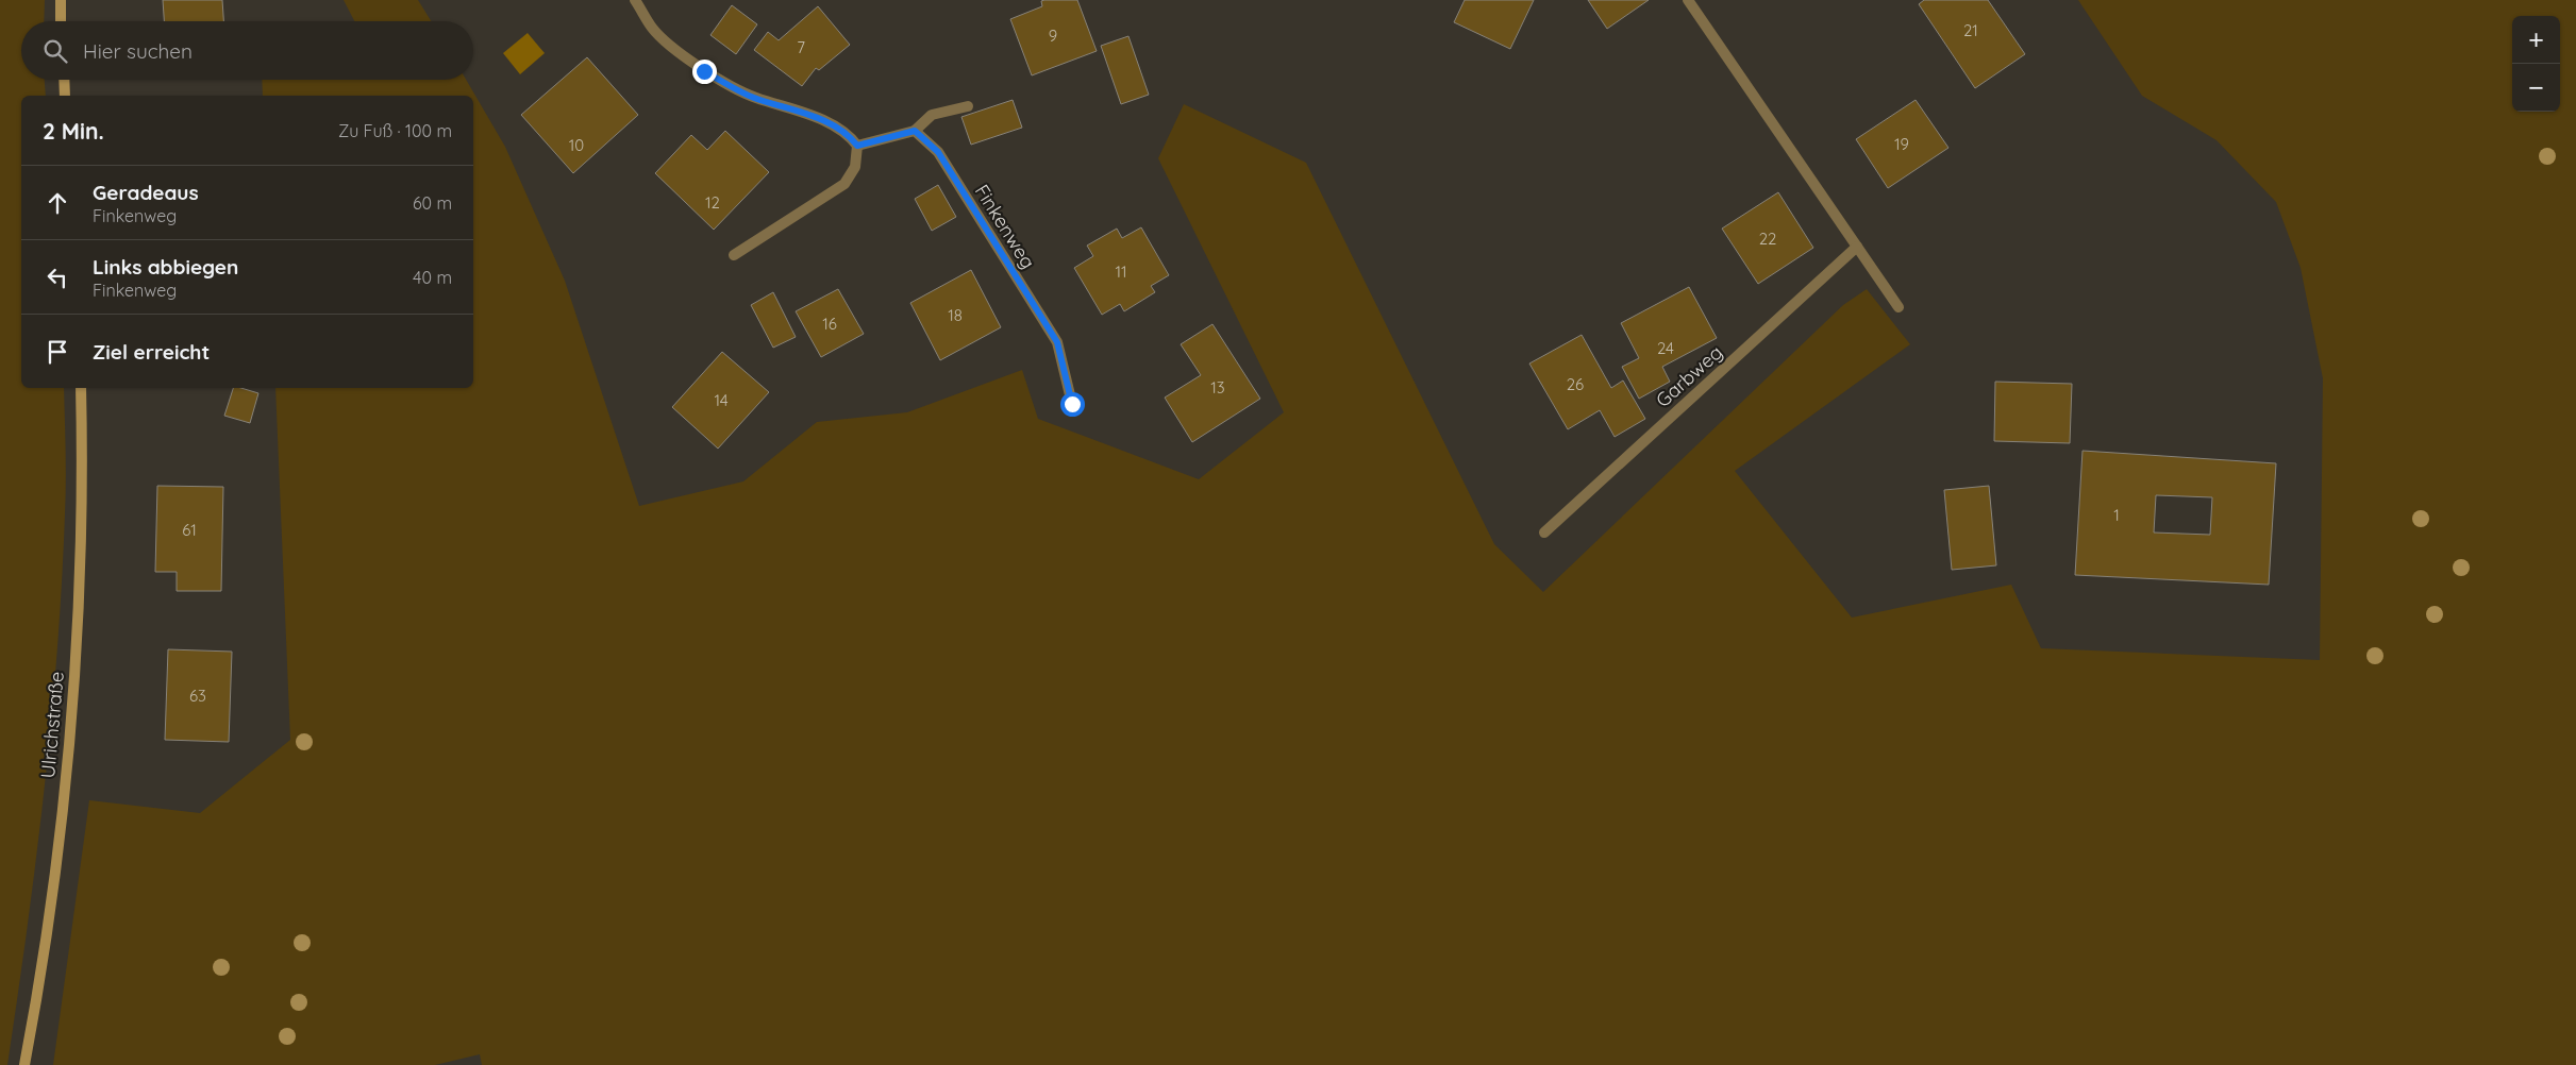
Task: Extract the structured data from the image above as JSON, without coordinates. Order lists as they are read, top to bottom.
{
  "streets": {
    "street": ["Finkenweg", "Garbweg", "Ulrichstraße"]
  },
  "house_numbers": [
    "21",
    "9",
    "7",
    "19",
    "10",
    "12",
    "22",
    "11",
    "18",
    "16",
    "24",
    "26",
    "13",
    "14",
    "1",
    "61",
    "63"
  ],
  "page": {
    "map_buttons": ["+", "−"],
    "search": "Hier suchen",
    "heading": ["2 Min.", "Zu Fuß · 100 m"],
    "list": [
      ["Geradeaus", "Finkenweg", "60 m"],
      ["Links abbiegen", "Finkenweg", "40 m"],
      "Ziel erreicht"
    ]
  }
}
